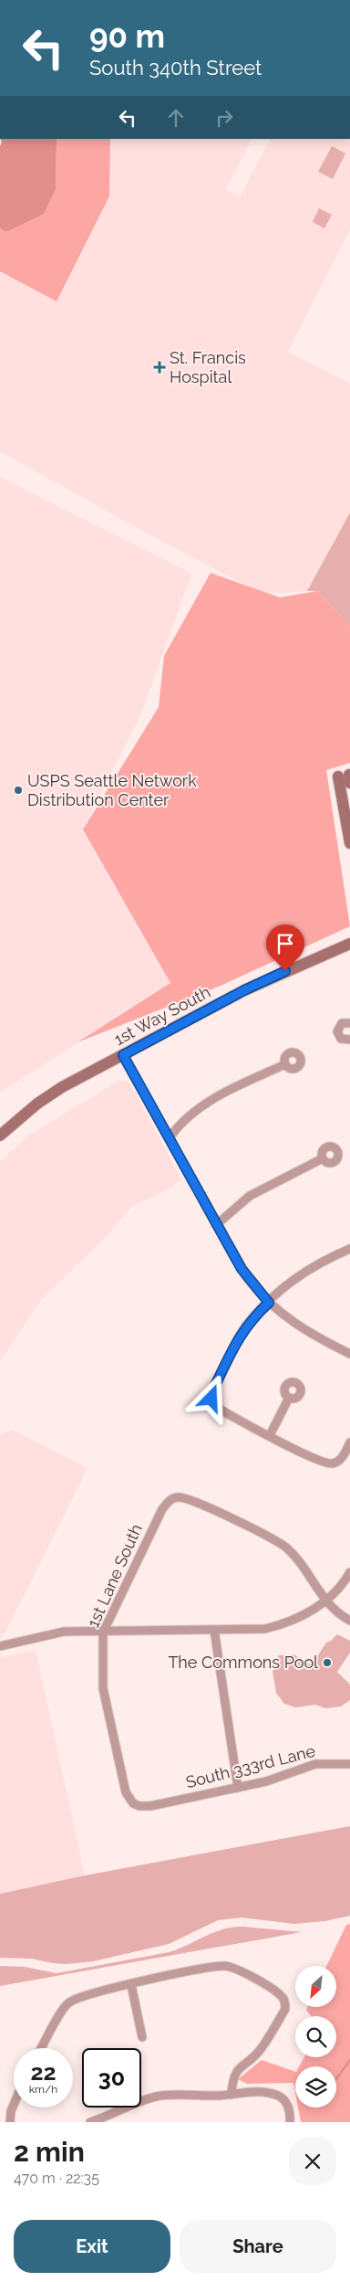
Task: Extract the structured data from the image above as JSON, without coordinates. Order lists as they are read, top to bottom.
{
  "streets": {
    "main road": ["1st Way South"],
    "street": ["1st Lane South", "South 333rd Lane"]
  },
  "crossings": [
    ["1st Lane South", "South 333rd Lane"]
  ],
  "places": {
    "health": ["St. Francis Hospital"],
    "other": ["USPS Seattle Network Distribution Center", "The Commons Pool"]
  },
  "north": "bottom left",
  "page": {
    "turn": ["90 m", "South 340th Street"],
    "speed": "22 km/h",
    "limit": "30",
    "heading": ["2 min", "470 m · 22:35"],
    "buttons": ["Exit", "Share"]
  }
}
